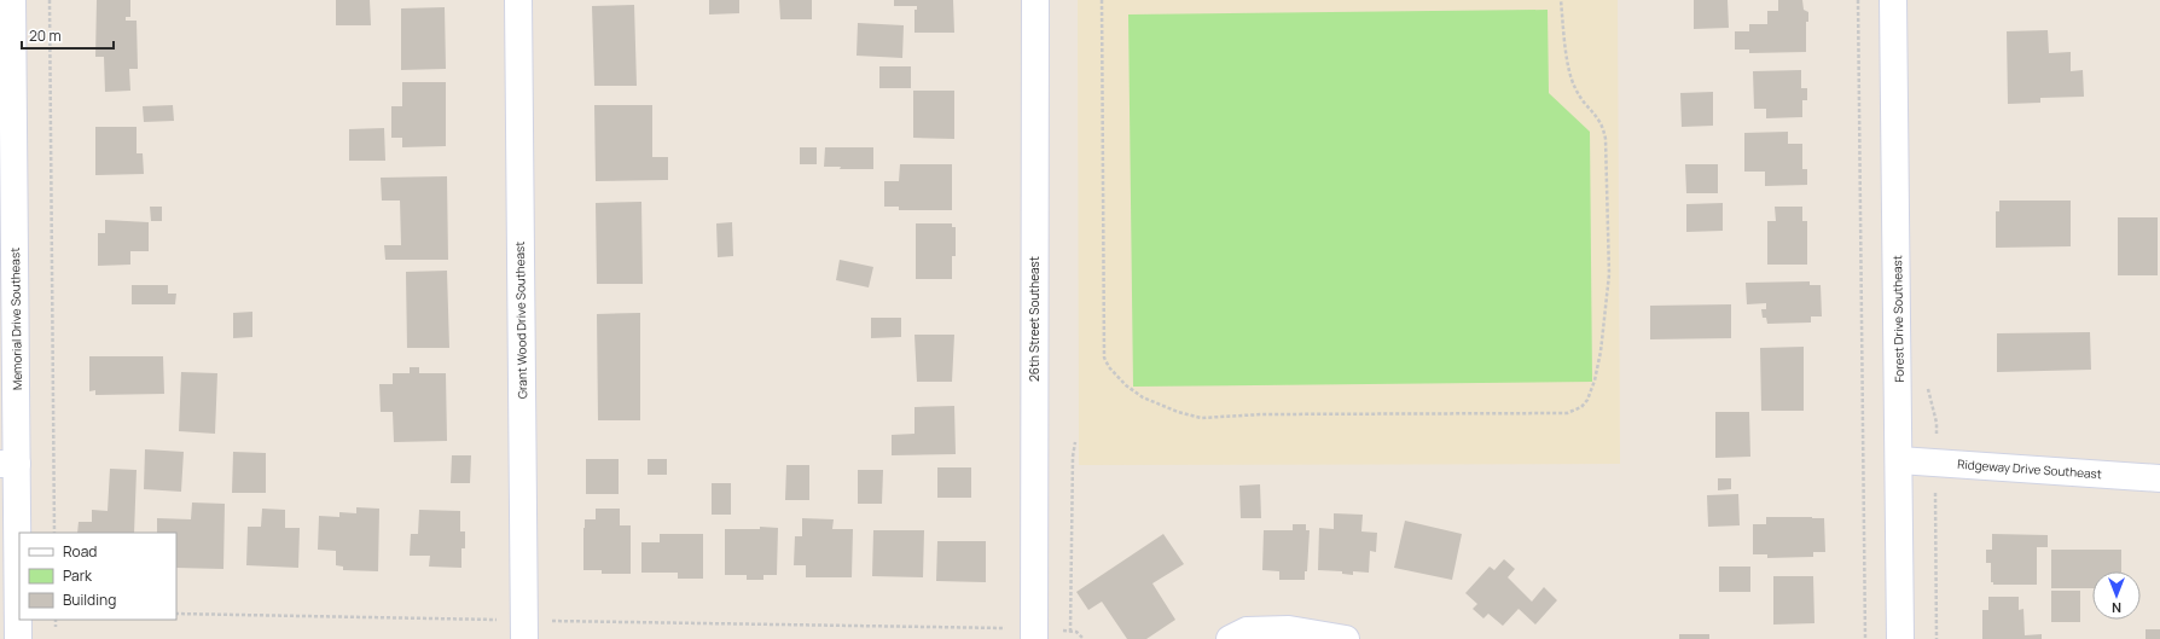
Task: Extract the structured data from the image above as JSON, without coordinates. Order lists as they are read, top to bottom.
{
  "streets": {
    "street": [
      "Memorial Drive Southeast",
      "26th Street Southeast",
      "Forest Drive Southeast",
      "Grant Wood Drive Southeast",
      "Ridgeway Drive Southeast"
    ]
  },
  "crossings": [
    ["Forest Drive Southeast", "Ridgeway Drive Southeast"]
  ],
  "legend": ["Road", "Park", "Building"],
  "scale_bar": "20 m",
  "north": "bottom"
}
